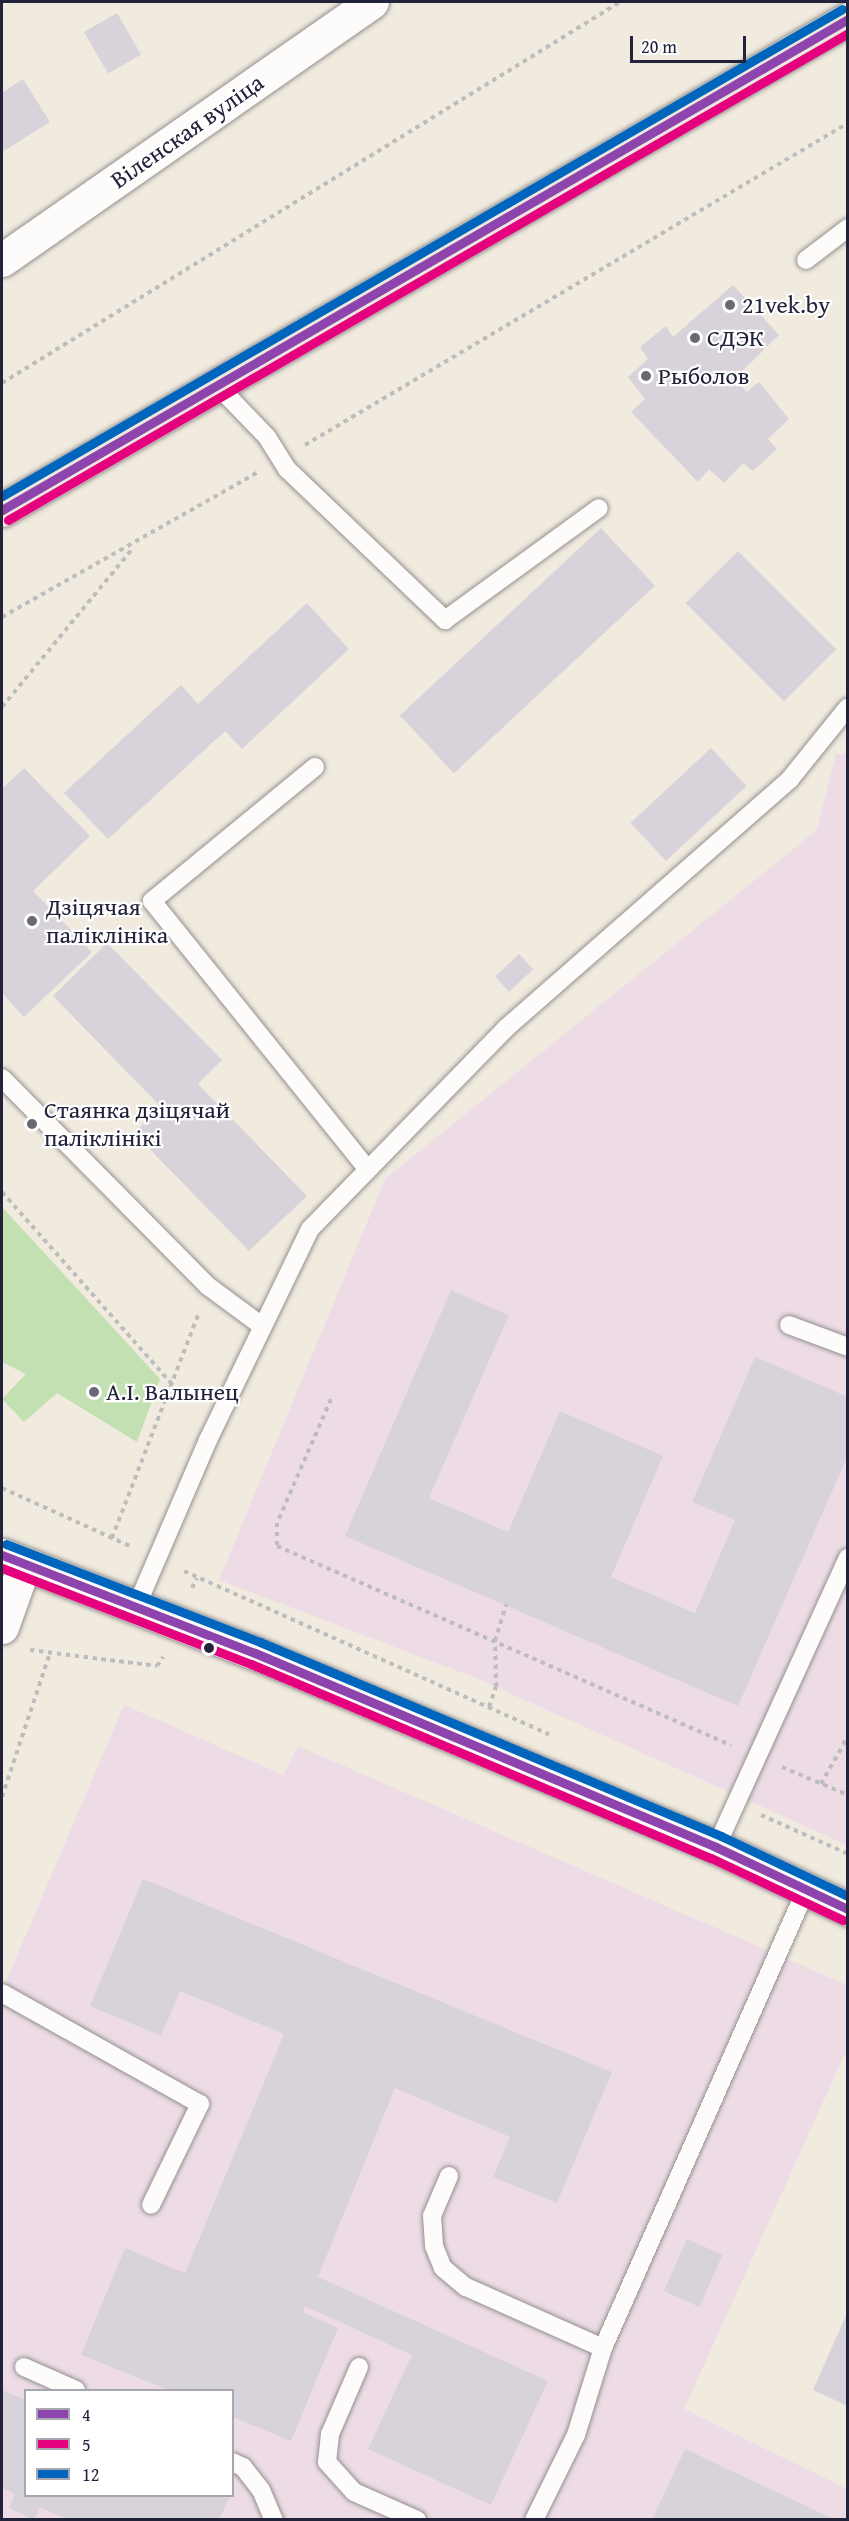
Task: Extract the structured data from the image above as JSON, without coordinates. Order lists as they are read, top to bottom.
{
  "streets": {
    "street": ["Віленская вуліца"]
  },
  "places": [
    "21vek.by",
    "СДЭК",
    "Рыболов",
    "Дзіцячая паліклініка",
    "Стаянка дзіцячай паліклінікі",
    "А.І. Валынец"
  ],
  "lines": ["transit line 12", "transit line 4", "transit line 5"],
  "legend": ["4", "5", "12"],
  "scale_bar": "20 m"
}
